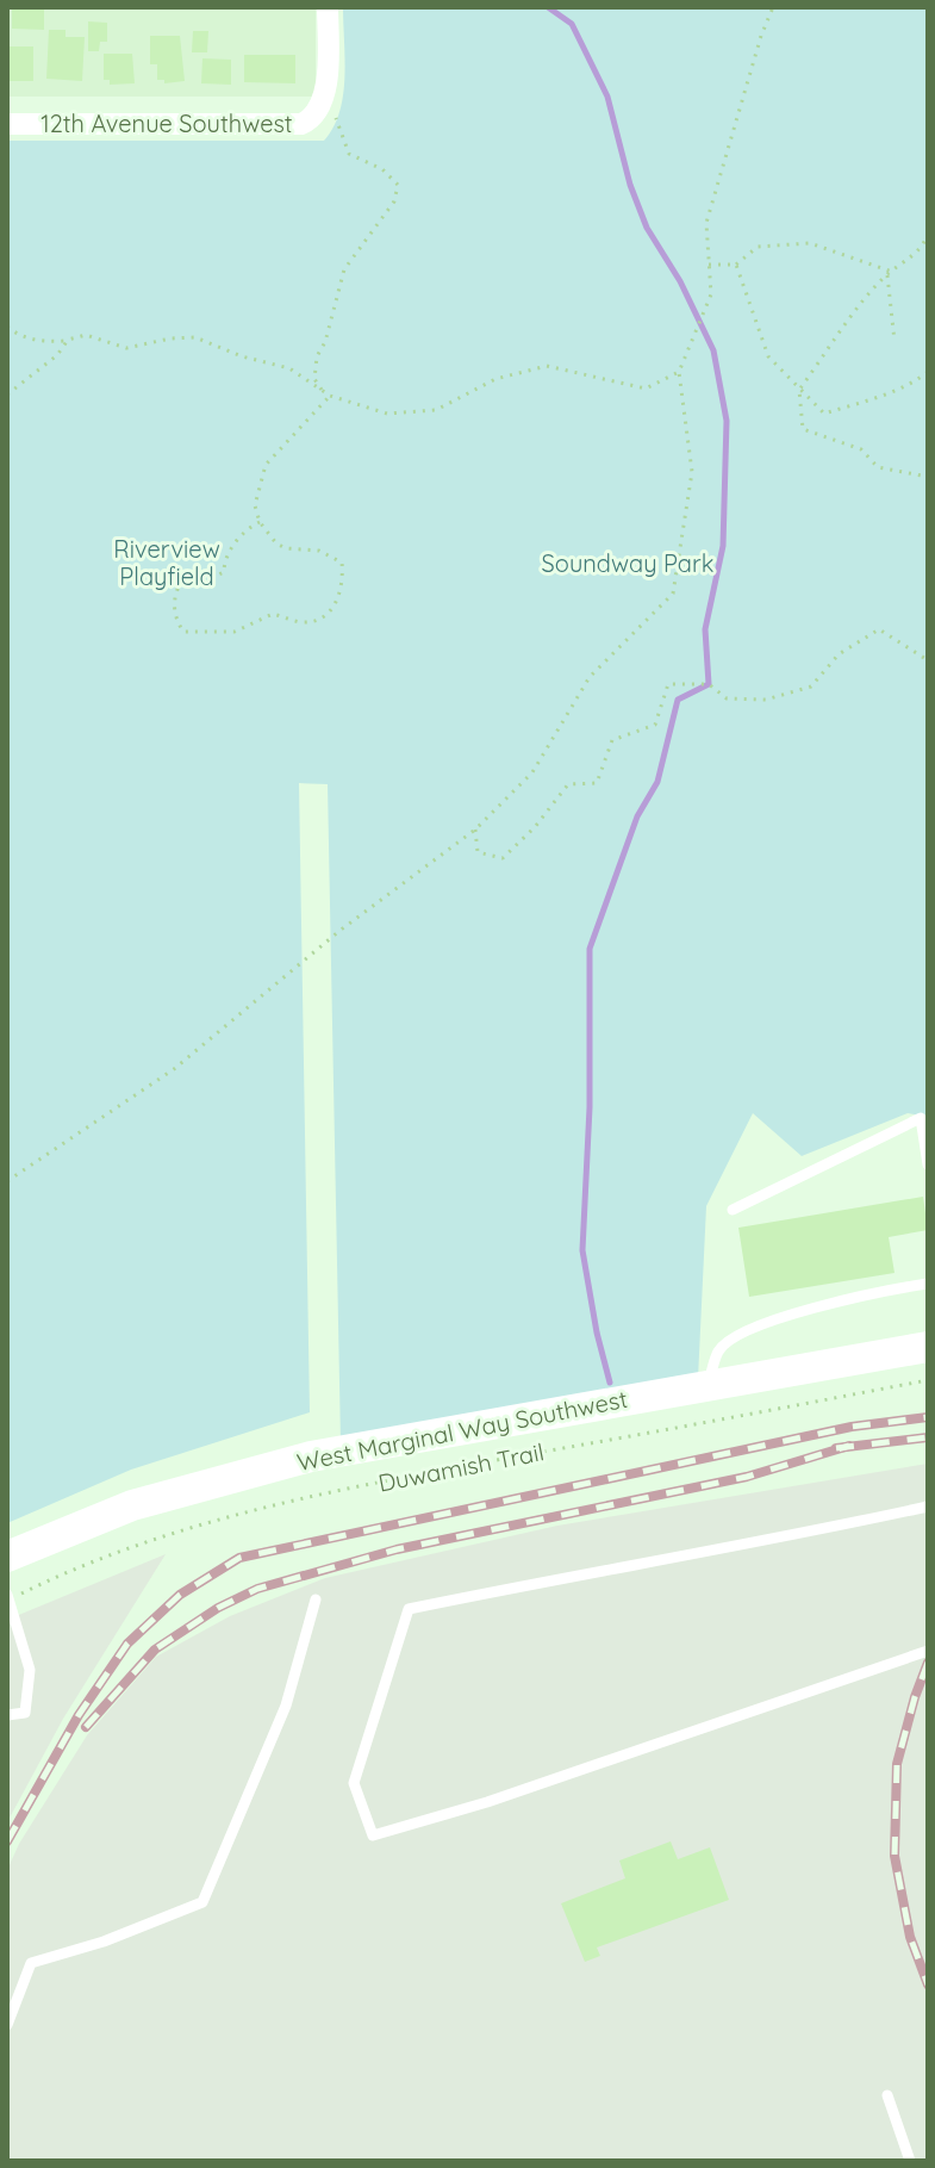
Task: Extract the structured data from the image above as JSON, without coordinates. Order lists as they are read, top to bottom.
{
  "streets": {
    "main road": ["West Marginal Way Southwest"],
    "street": ["12th Avenue Southwest"],
    "path": ["Duwamish Trail"]
  },
  "parks": ["Riverview Playfield", "Soundway Park"]
}
